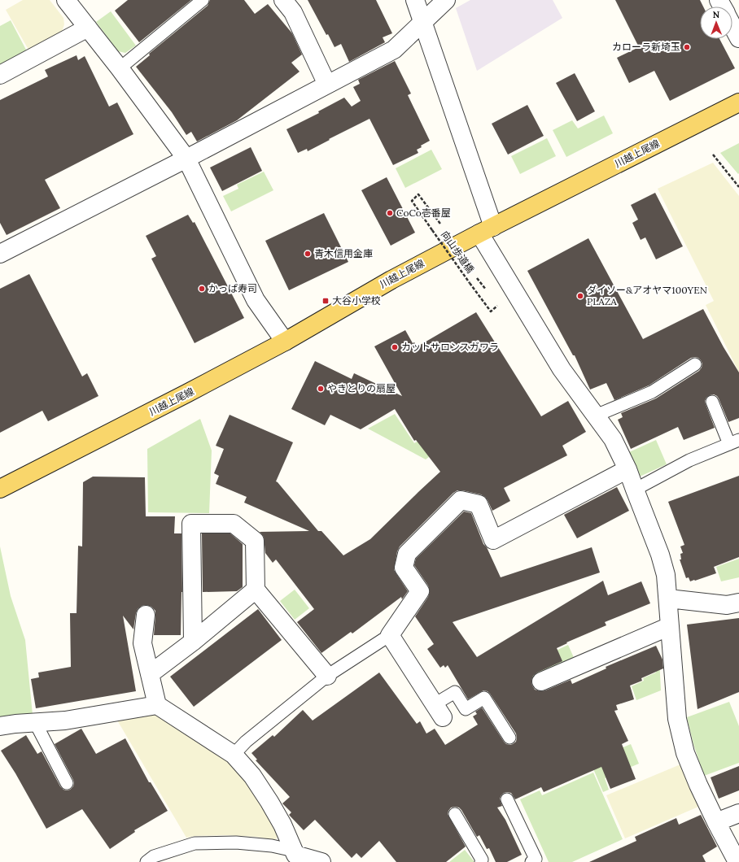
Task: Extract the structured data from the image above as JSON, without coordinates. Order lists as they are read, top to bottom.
{
  "streets": {
    "main road": ["川越上尾線"],
    "path": ["向山歩道橋"]
  },
  "places": {
    "other": [
      "カローラ新埼玉",
      "CoCo壱番屋",
      "青木信用金庫",
      "かっぱ寿司",
      "ダイソー&アオヤマ100YEN PLAZA",
      "カットサロンスガワラ",
      "やきとりの扇屋"
    ],
    "transit": ["大谷小学校"]
  },
  "north": "top"
}
